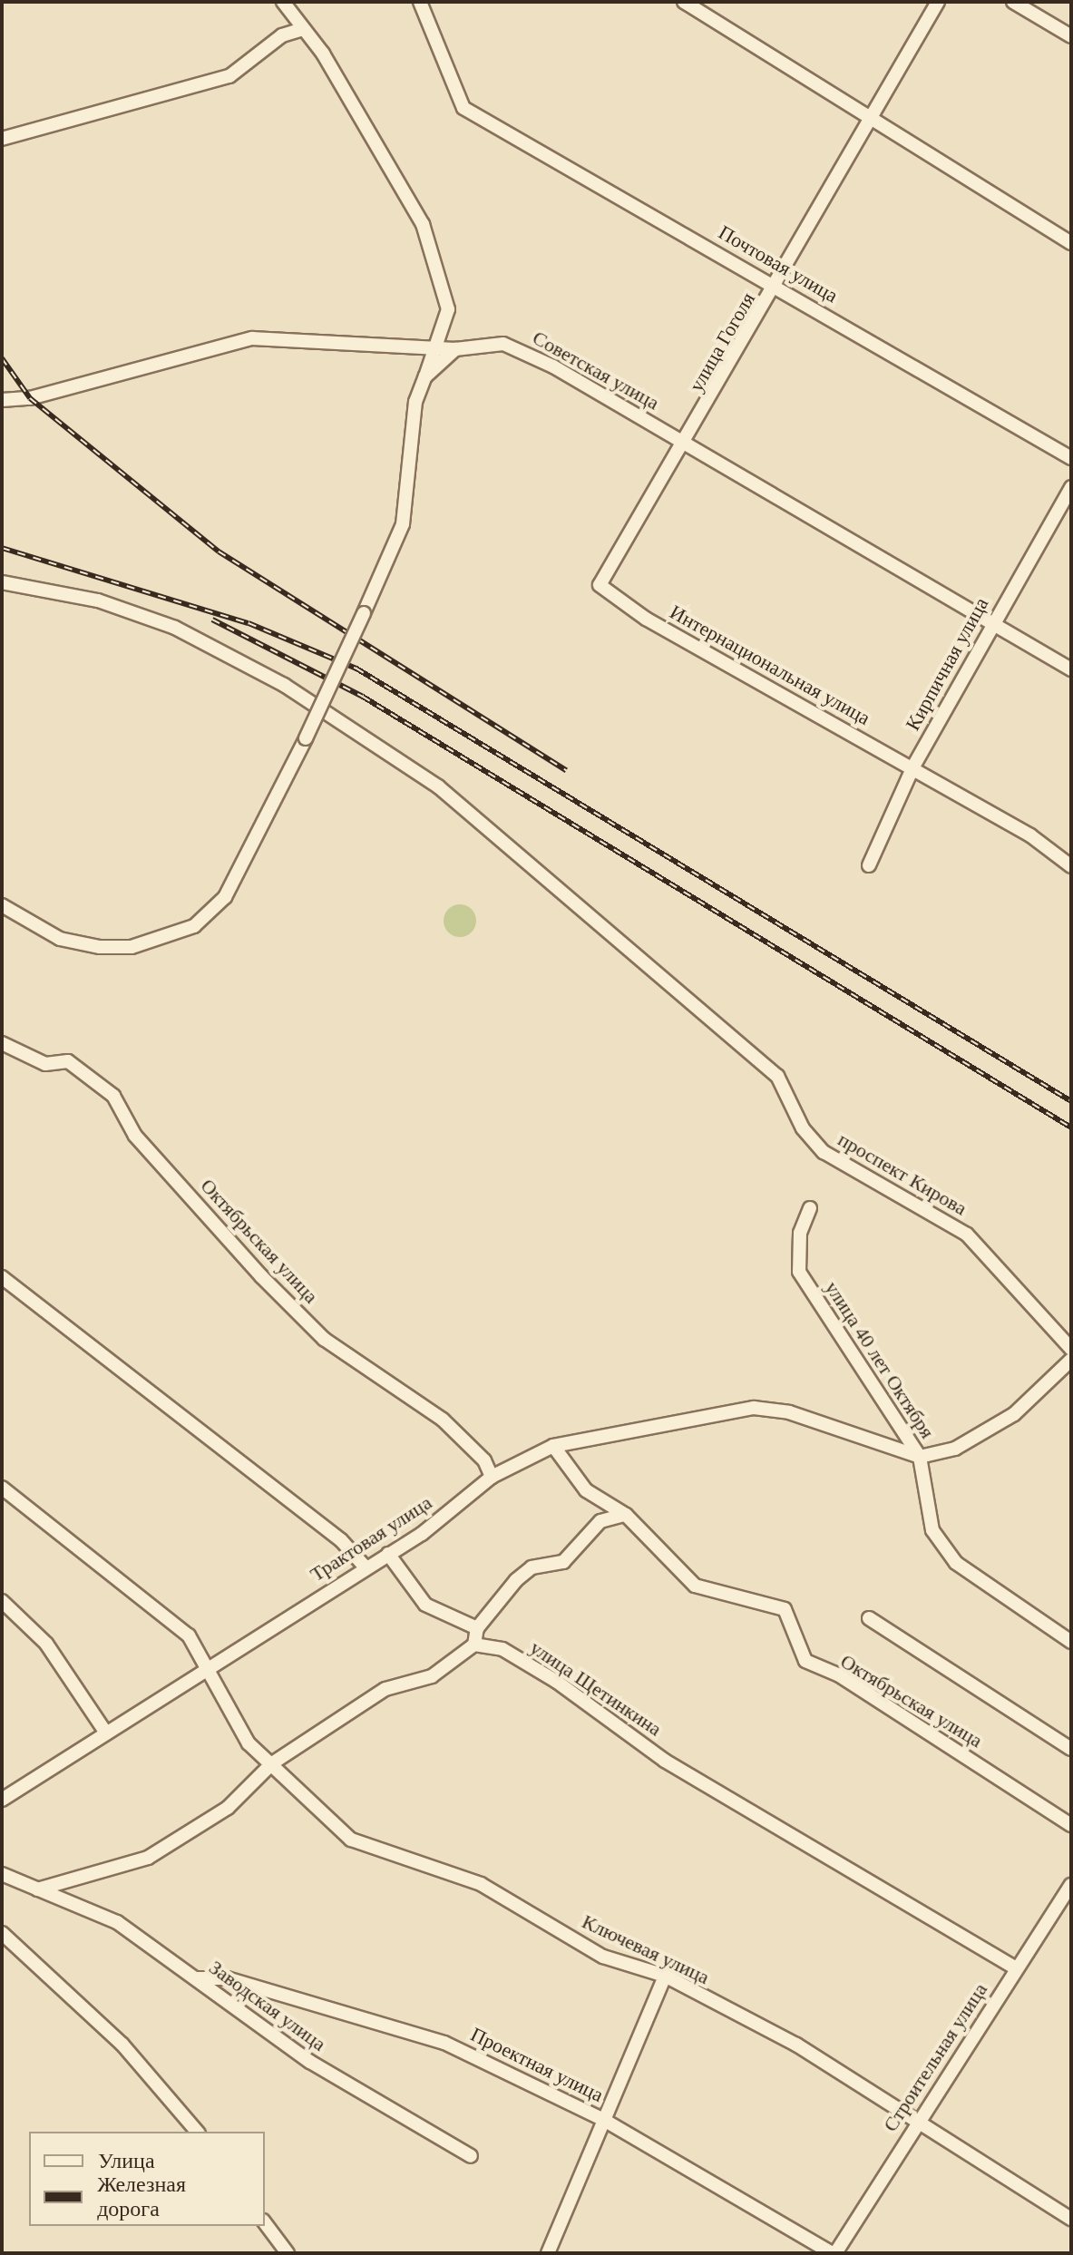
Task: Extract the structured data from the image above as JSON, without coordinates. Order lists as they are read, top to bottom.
{
  "streets": {
    "street": [
      "Почтовая улица",
      "улица Гоголя",
      "Советская улица",
      "Кирпичная улица",
      "Интернациональная улица",
      "проспект Кирова",
      "Октябрьская улица",
      "улица 40 лет Октября",
      "Трактовая улица",
      "улица Щетинкина",
      "Ключевая улица",
      "Заводская улица",
      "Строительная улица",
      "Проектная улица"
    ]
  },
  "crossings": [
    ["Почтовая улица", "улица Гоголя"],
    ["улица Гоголя", "Советская улица"],
    ["улица Гоголя", "Интернациональная улица"],
    ["Советская улица", "Кирпичная улица"],
    ["Кирпичная улица", "Интернациональная улица"],
    ["Октябрьская улица", "Трактовая улица"],
    ["улица 40 лет Октября", "Трактовая улица"],
    ["Трактовая улица", "Ключевая улица"],
    ["улица Щетинкина", "Строительная улица"],
    ["Ключевая улица", "Строительная улица"],
    ["Заводская улица", "Проектная улица"],
    ["Строительная улица", "Проектная улица"]
  ],
  "legend": ["Улица", "Железная дорога"]
}
